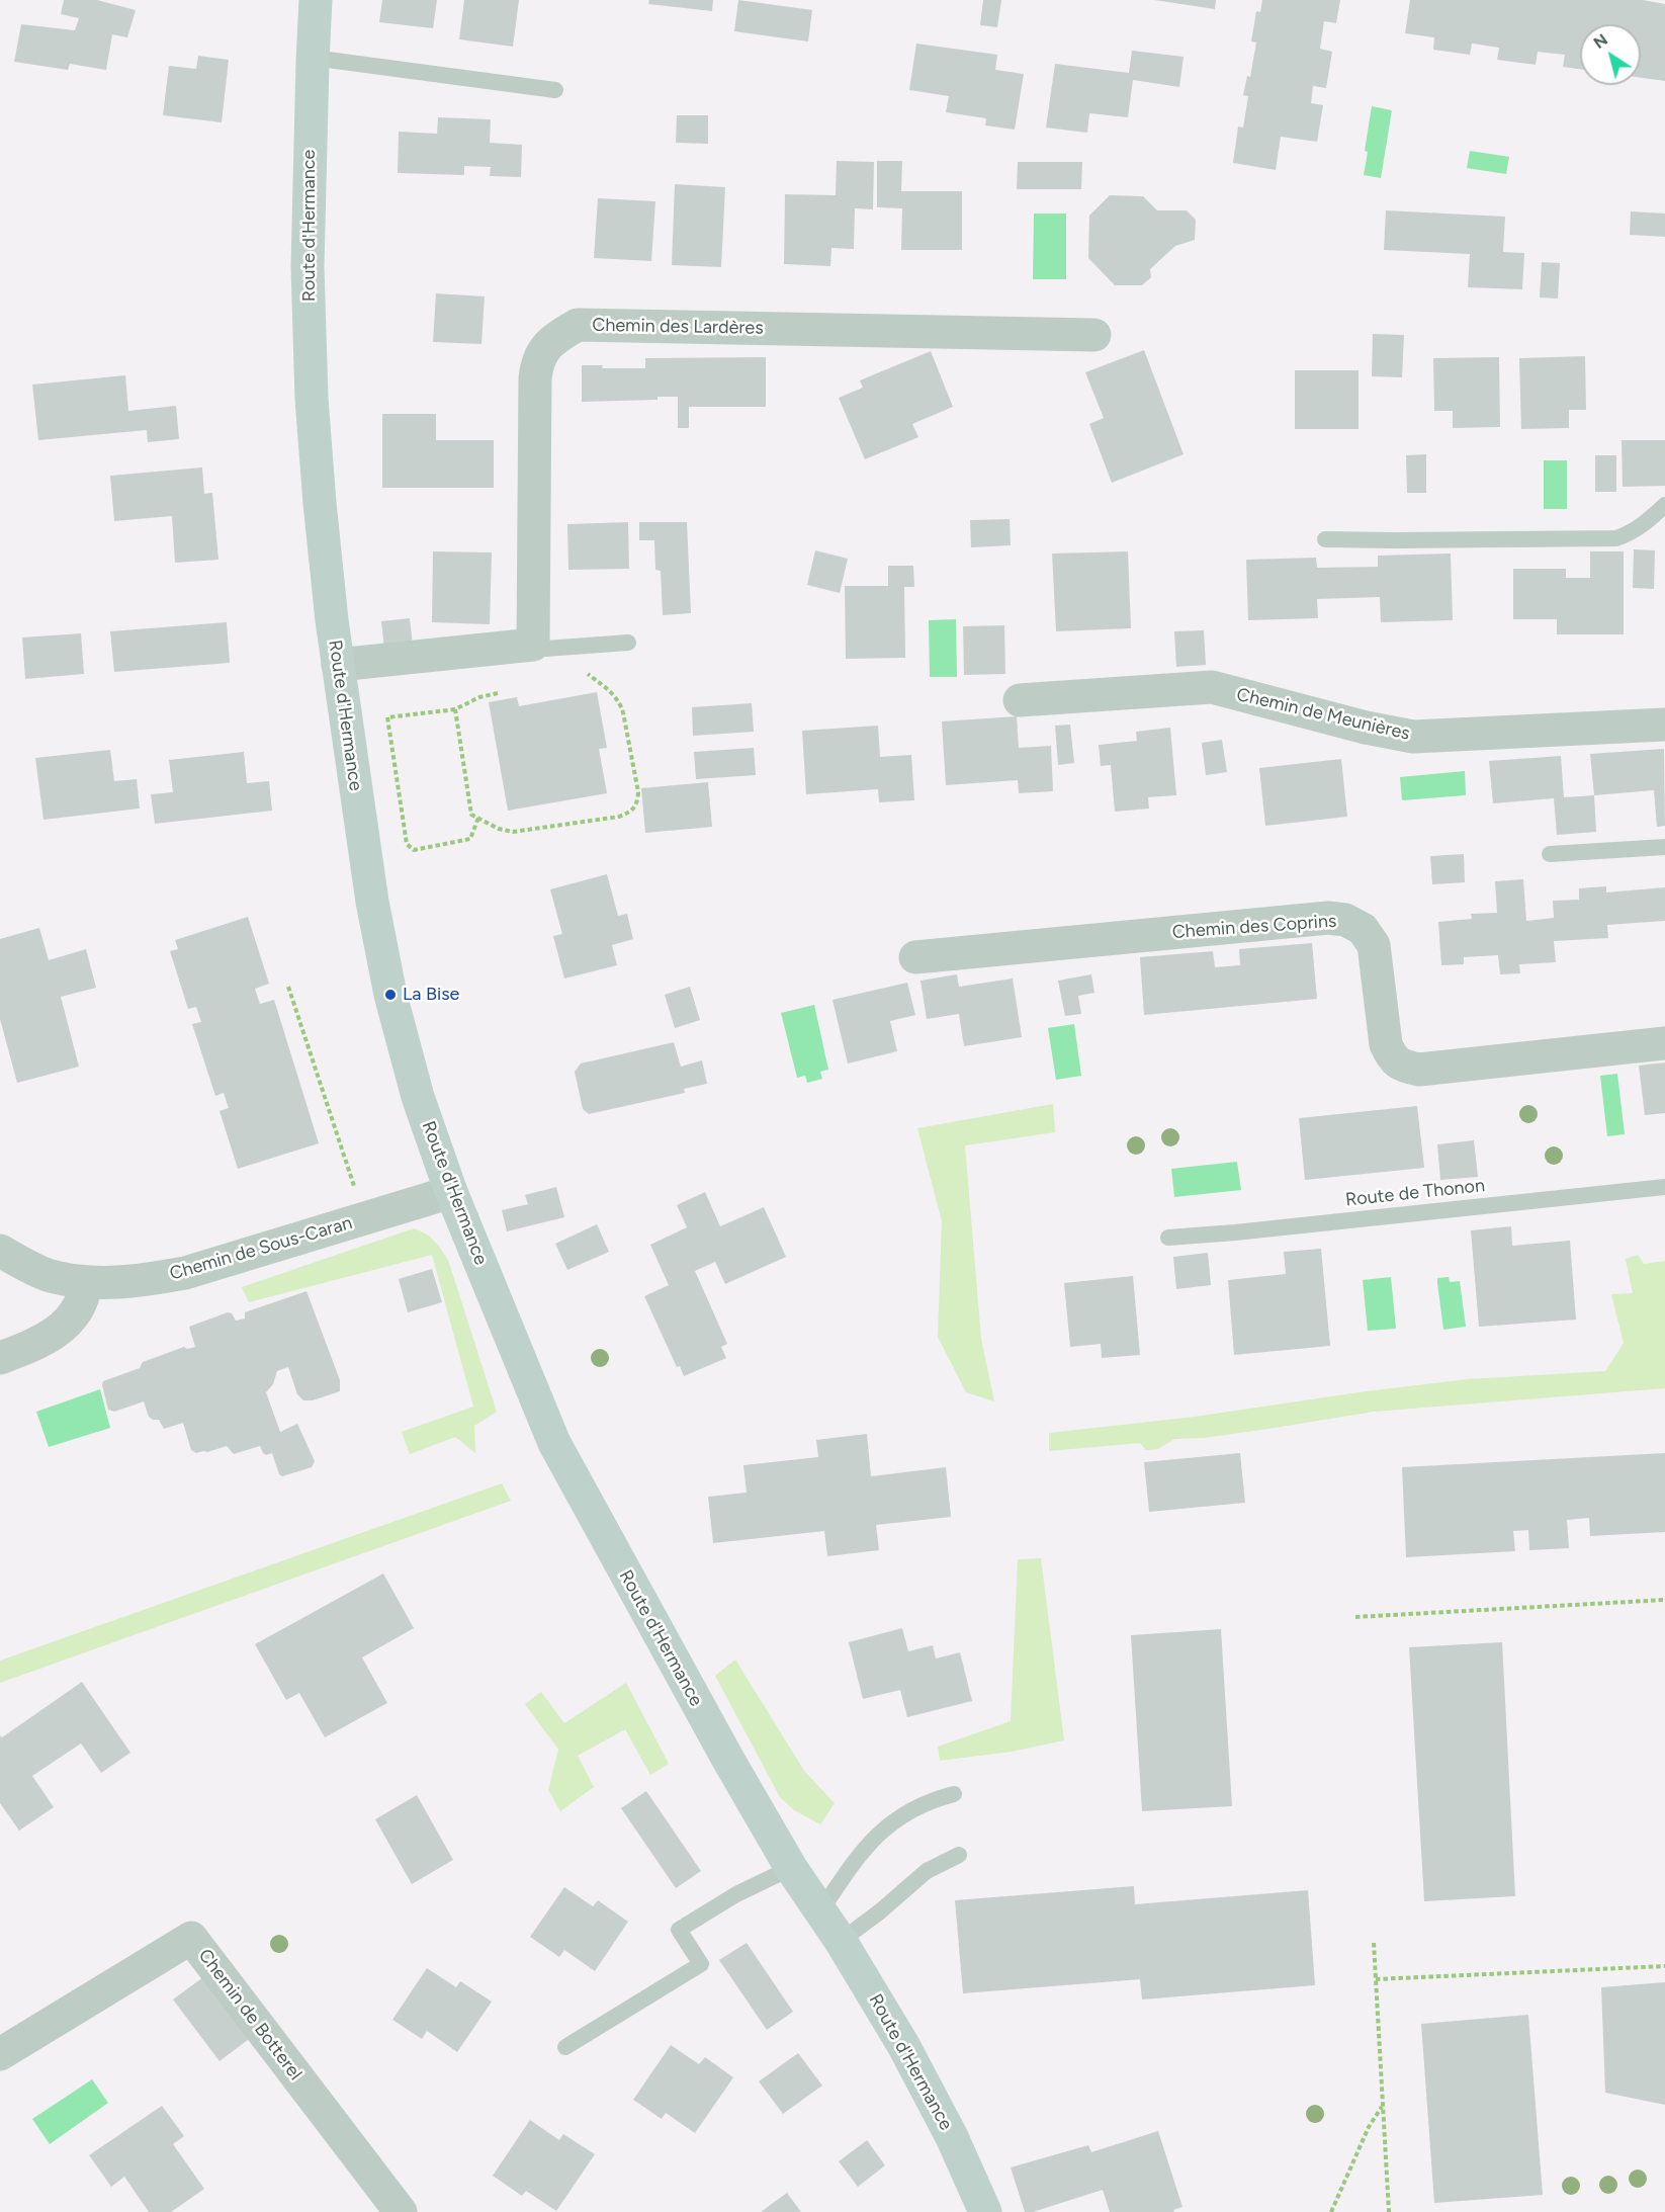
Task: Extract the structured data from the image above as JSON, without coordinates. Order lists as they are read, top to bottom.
{
  "streets": {
    "main road": ["Route d'Hermance"],
    "street": [
      "Chemin des Lardères",
      "Chemin de Meunières",
      "Chemin des Coprins",
      "Chemin de Sous-Caran",
      "Chemin de Botterel"
    ],
    "lane": ["Route de Thonon"]
  },
  "crossings": [
    ["Route d'Hermance", "Chemin de Sous-Caran"]
  ],
  "places": ["La Bise"],
  "north": "top left"
}
